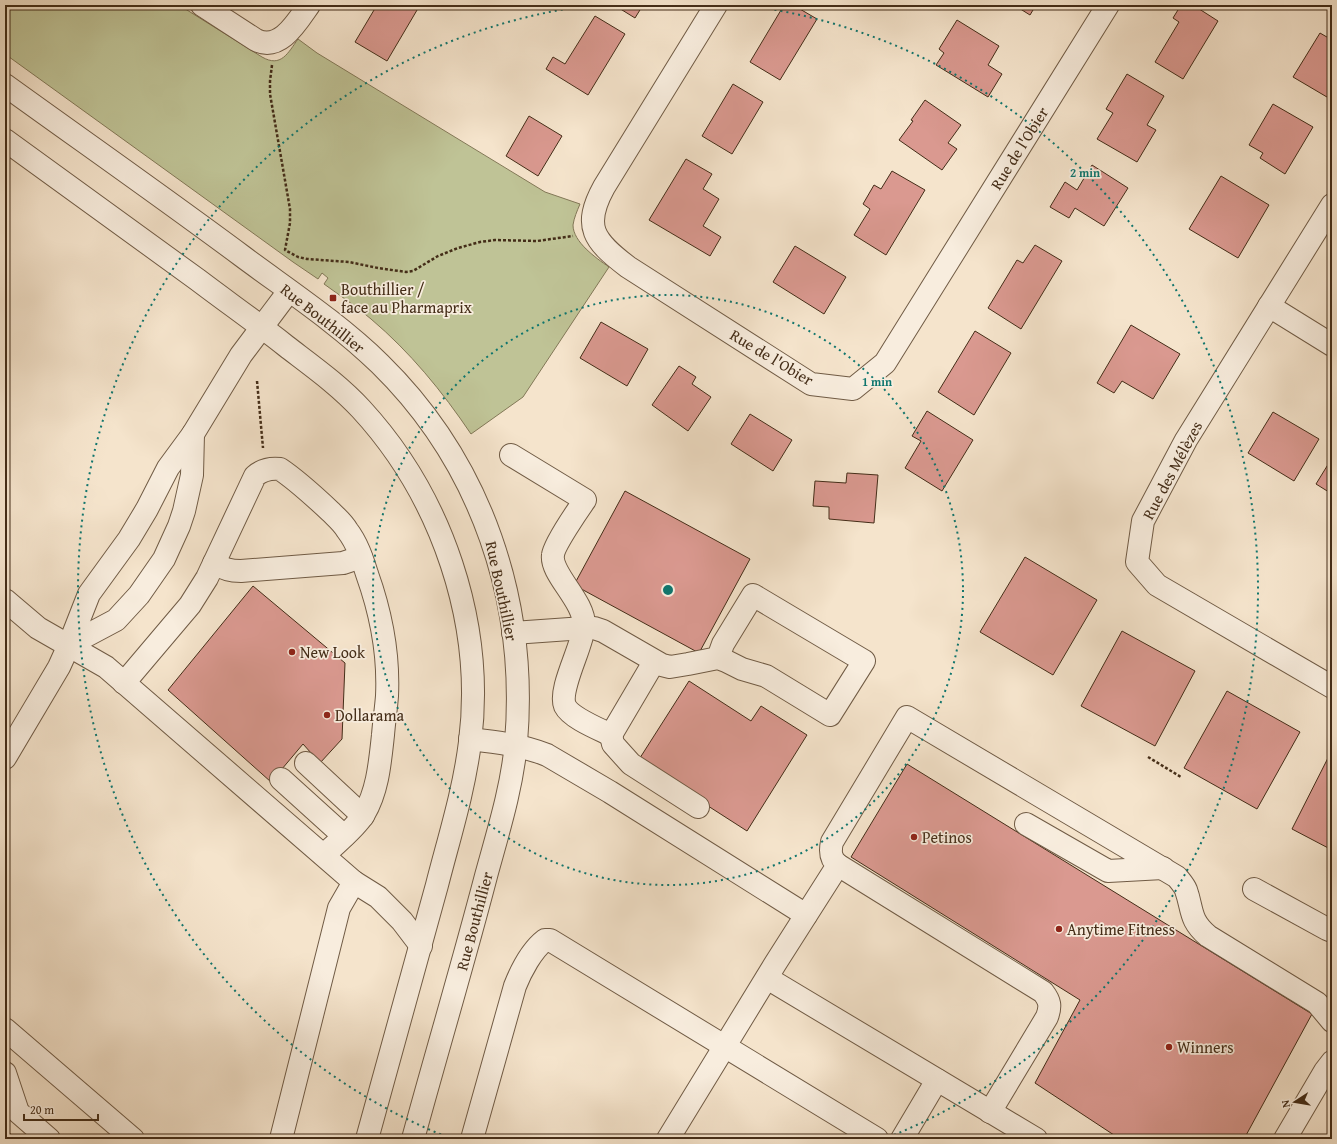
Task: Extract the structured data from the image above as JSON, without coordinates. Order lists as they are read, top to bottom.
{
  "streets": {
    "street": ["Rue de l'Obier", "Rue Bouthillier", "Rue des Mélèzes"]
  },
  "places": {
    "transit": ["Bouthillier / face au Pharmaprix"],
    "other": [
      "New Look",
      "Dollarama",
      "Petinos",
      "Anytime Fitness",
      "Winners"
    ]
  },
  "scale_bar": "20 m",
  "north": "left",
  "rings": ["2 min", "1 min"]
}
